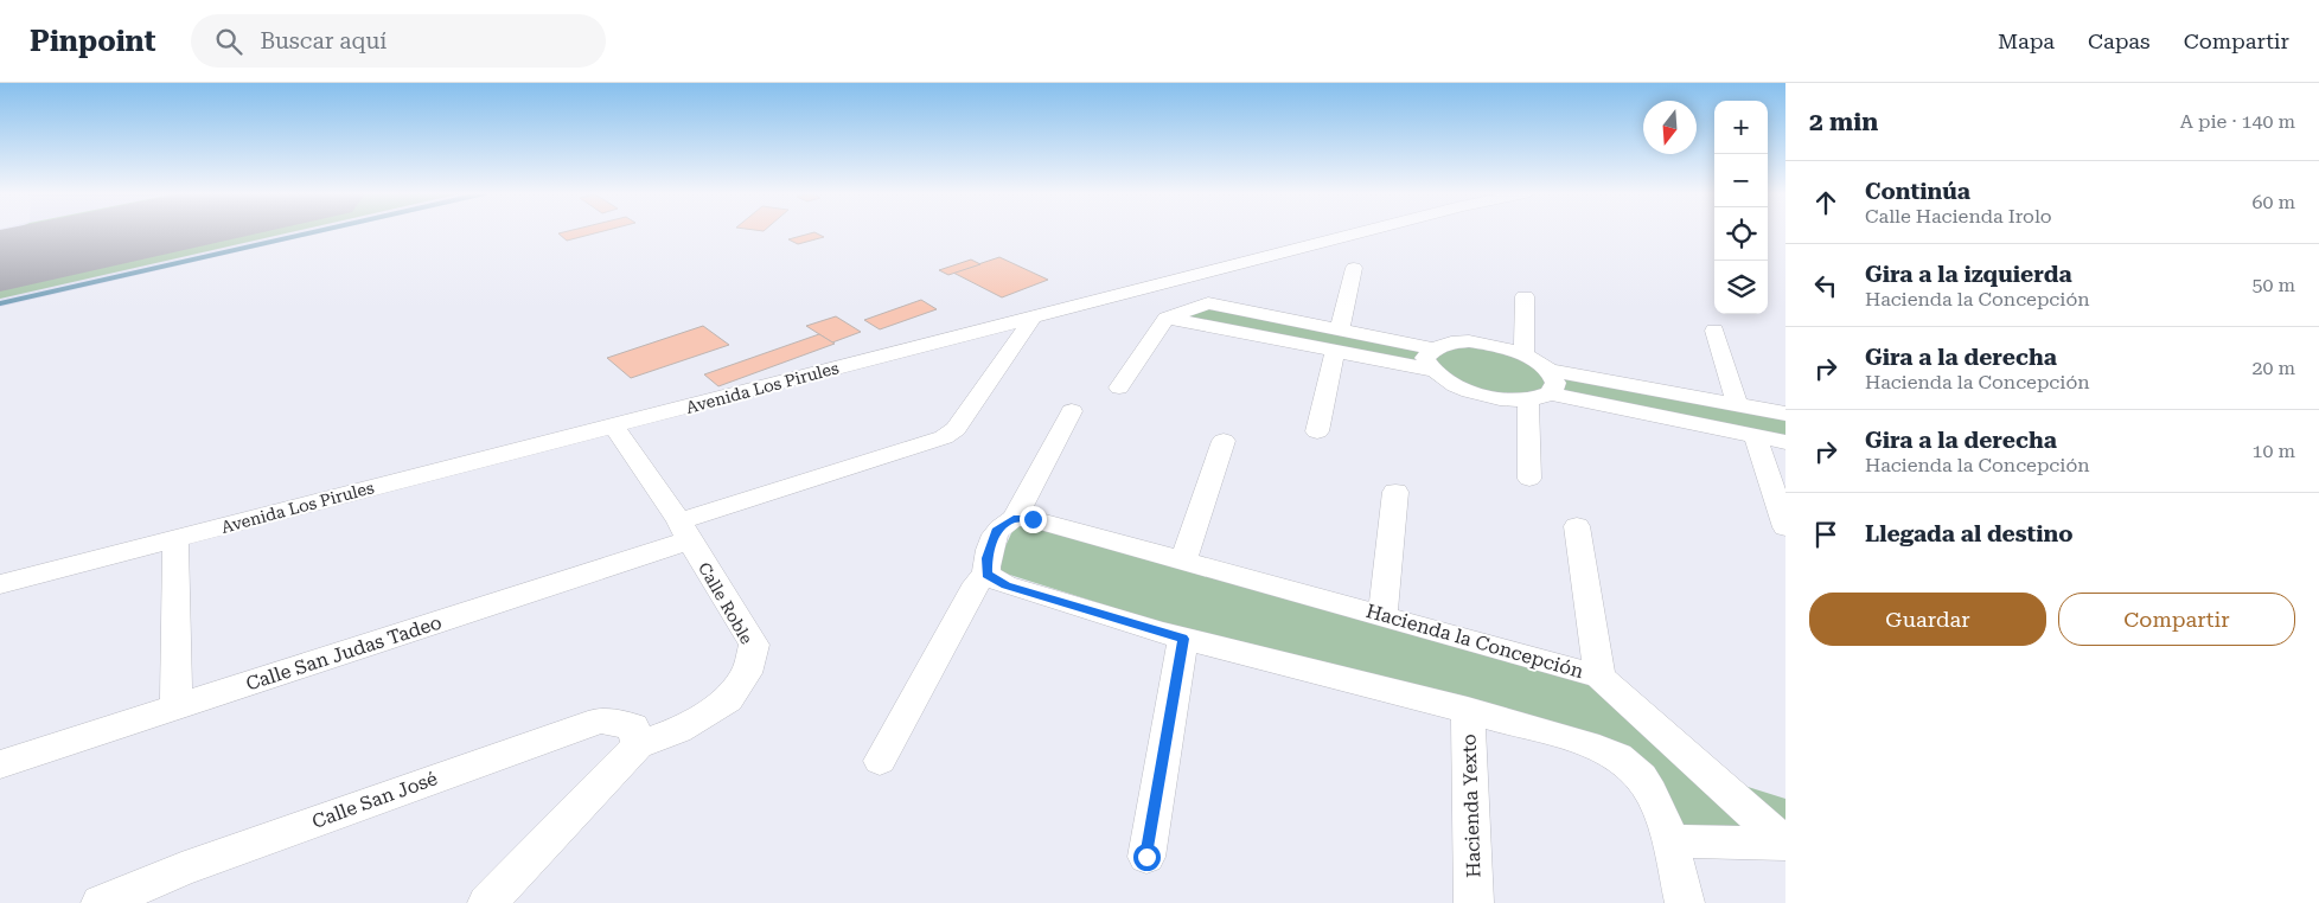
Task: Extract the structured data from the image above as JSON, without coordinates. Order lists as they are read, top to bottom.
{
  "streets": {
    "street": [
      "Avenida Los Pirules",
      "Calle Roble",
      "Hacienda la Concepción",
      "Calle San Judas Tadeo",
      "Calle San José",
      "Hacienda Yexto"
    ]
  },
  "crossings": [
    ["Avenida Los Pirules", "Calle Roble"],
    ["Avenida Los Pirules", "Calle San Judas Tadeo"],
    ["Calle Roble", "Calle San Judas Tadeo"],
    ["Calle Roble", "Calle San José"]
  ],
  "north": "bottom",
  "page": {
    "header": "Pinpoint",
    "search": "Buscar aquí",
    "nav": ["Mapa", "Capas", "Compartir"],
    "heading": ["2 min", "A pie · 140 m"],
    "map_buttons": ["+", "−"],
    "list": [
      ["Continúa", "Calle Hacienda Irolo", "60 m"],
      ["Gira a la izquierda", "Hacienda la Concepción", "50 m"],
      ["Gira a la derecha", "Hacienda la Concepción", "20 m"],
      ["Gira a la derecha", "Hacienda la Concepción", "10 m"],
      "Llegada al destino"
    ],
    "buttons": ["Guardar", "Compartir"]
  }
}
